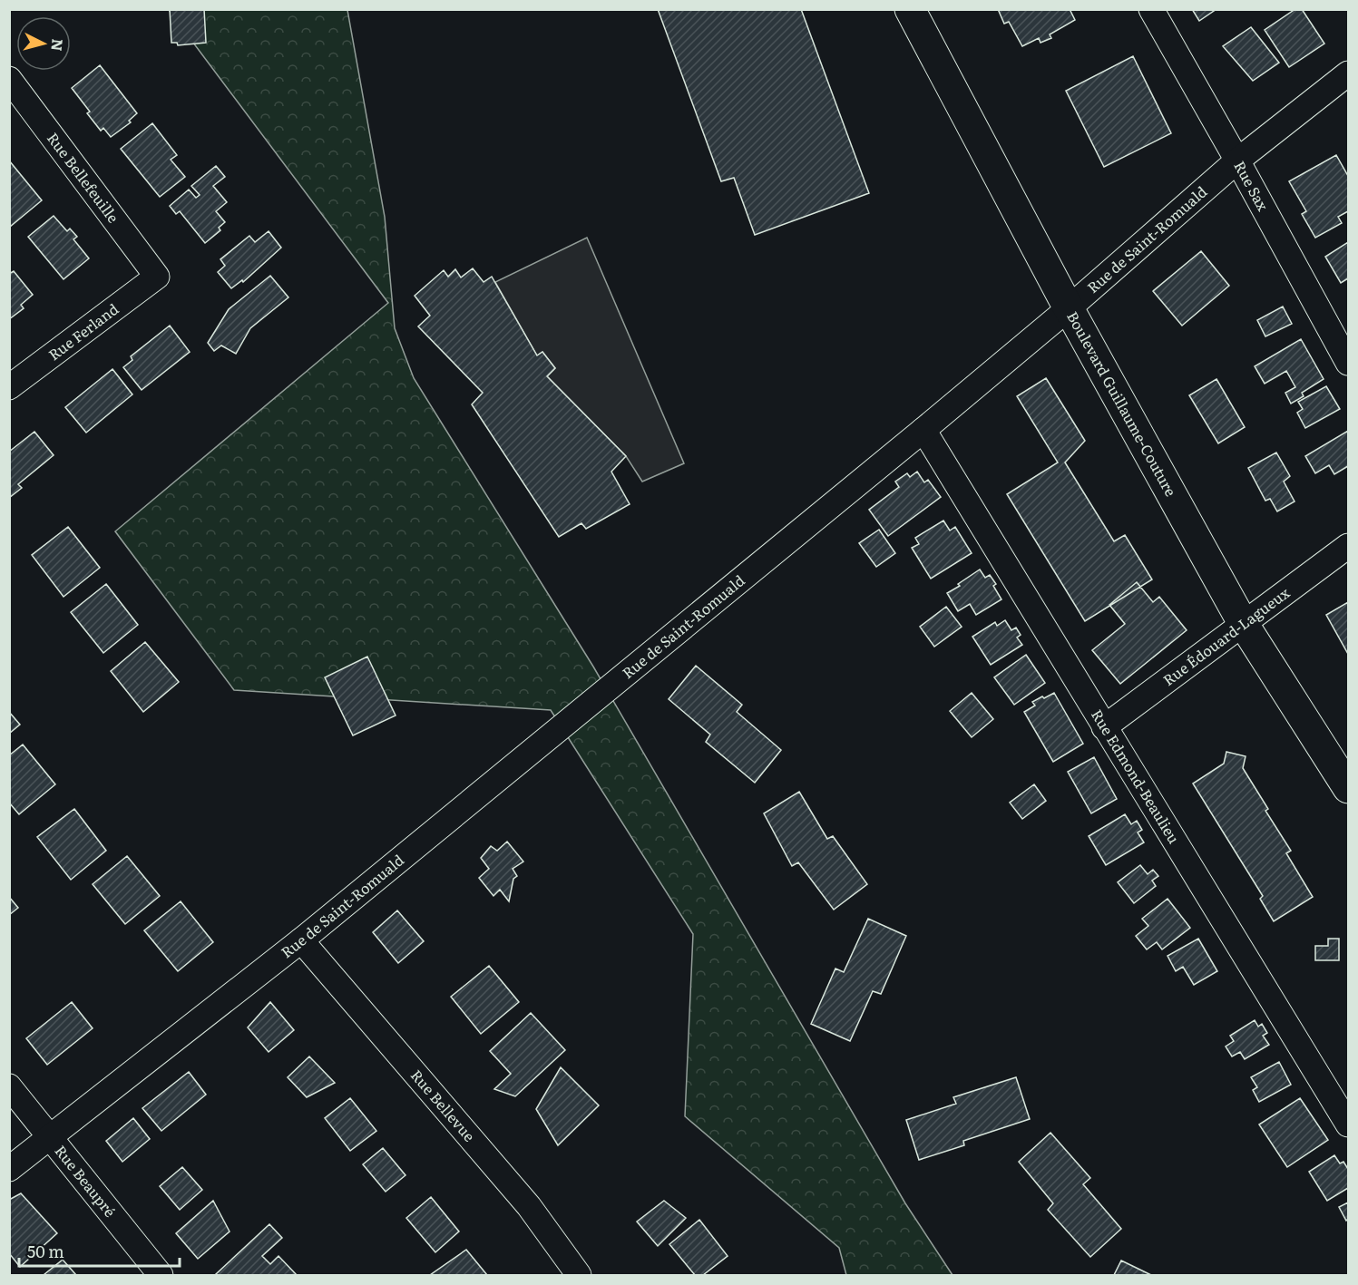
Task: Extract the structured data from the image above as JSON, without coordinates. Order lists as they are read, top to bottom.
{
  "streets": {
    "main road": ["Boulevard Guillaume-Couture"],
    "street": [
      "Rue Bellefeuille",
      "Rue Sax",
      "Rue de Saint-Romuald",
      "Rue Ferland",
      "Rue Édouard-Lagueux",
      "Rue Edmond-Beaulieu",
      "Rue Bellevue",
      "Rue Beaupré"
    ]
  },
  "crossings": [
    ["Rue Bellefeuille", "Rue Ferland"],
    ["Rue Sax", "Rue de Saint-Romuald"],
    ["Rue de Saint-Romuald", "Boulevard Guillaume-Couture"],
    ["Rue de Saint-Romuald", "Rue Edmond-Beaulieu"],
    ["Rue de Saint-Romuald", "Rue Bellevue"],
    ["Rue de Saint-Romuald", "Rue Beaupré"],
    ["Boulevard Guillaume-Couture", "Rue Édouard-Lagueux"],
    ["Rue Édouard-Lagueux", "Rue Edmond-Beaulieu"]
  ],
  "scale_bar": "50 m",
  "north": "right"
}
